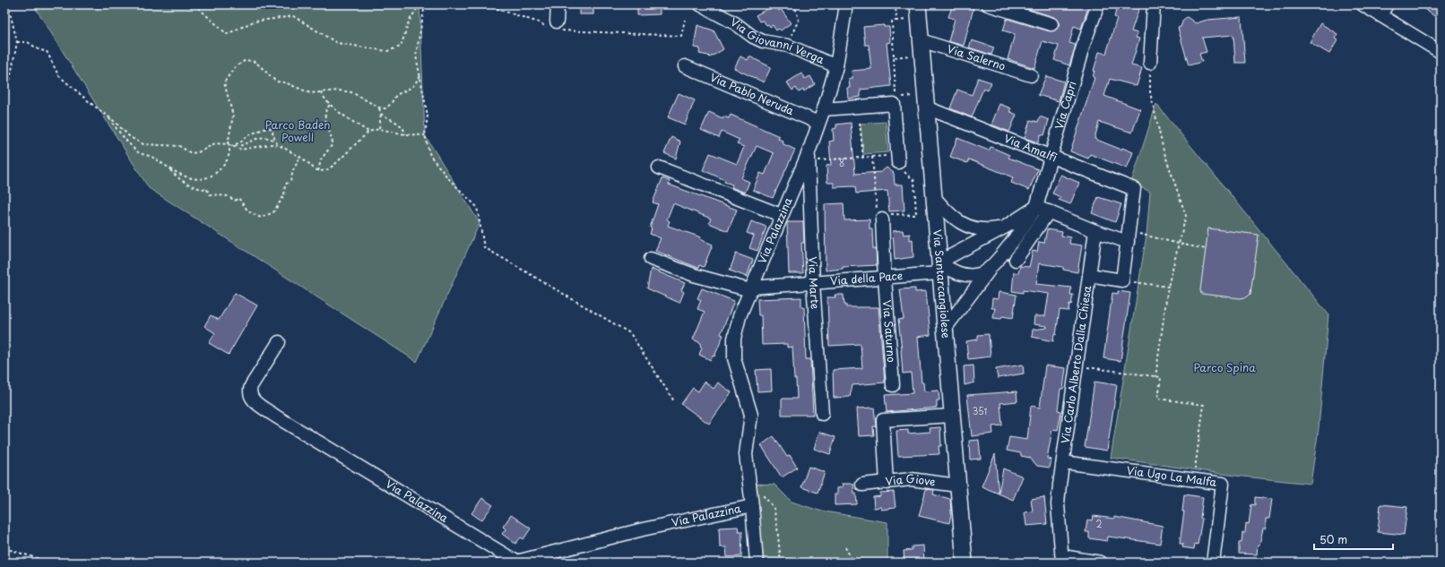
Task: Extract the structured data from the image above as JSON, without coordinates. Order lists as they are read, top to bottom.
{
  "streets": {
    "main road": ["Via Santarcangiolese"],
    "street": [
      "Via Giovanni Verga",
      "Via Salerno",
      "Via Pablo Neruda",
      "Via Capri",
      "Via Amalfi",
      "Via Palazzina",
      "Via della Pace",
      "Via Marte",
      "Via Saturno",
      "Via Carlo Alberto Dalla Chiesa",
      "Via Ugo La Malfa",
      "Via Giove"
    ]
  },
  "crossings": [
    ["Via Giovanni Verga", "Via Palazzina"],
    ["Via Salerno", "Via Santarcangiolese"],
    ["Via Pablo Neruda", "Via Palazzina"],
    ["Via Capri", "Via Amalfi"],
    ["Via Capri", "Via della Pace"],
    ["Via Capri", "Via Santarcangiolese"],
    ["Via Amalfi", "Via Santarcangiolese"],
    ["Via Palazzina", "Via della Pace"],
    ["Via Palazzina", "Via Marte"],
    ["Via della Pace", "Via Marte"],
    ["Via della Pace", "Via Santarcangiolese"],
    ["Via della Pace", "Via Saturno"],
    ["Via Santarcangiolese", "Via Giove"],
    ["Via Carlo Alberto Dalla Chiesa", "Via Ugo La Malfa"]
  ],
  "parks": ["Parco Baden Powell", "Parco Spina"],
  "house_numbers": ["8", "351", "2"],
  "scale_bar": "50 m"
}
